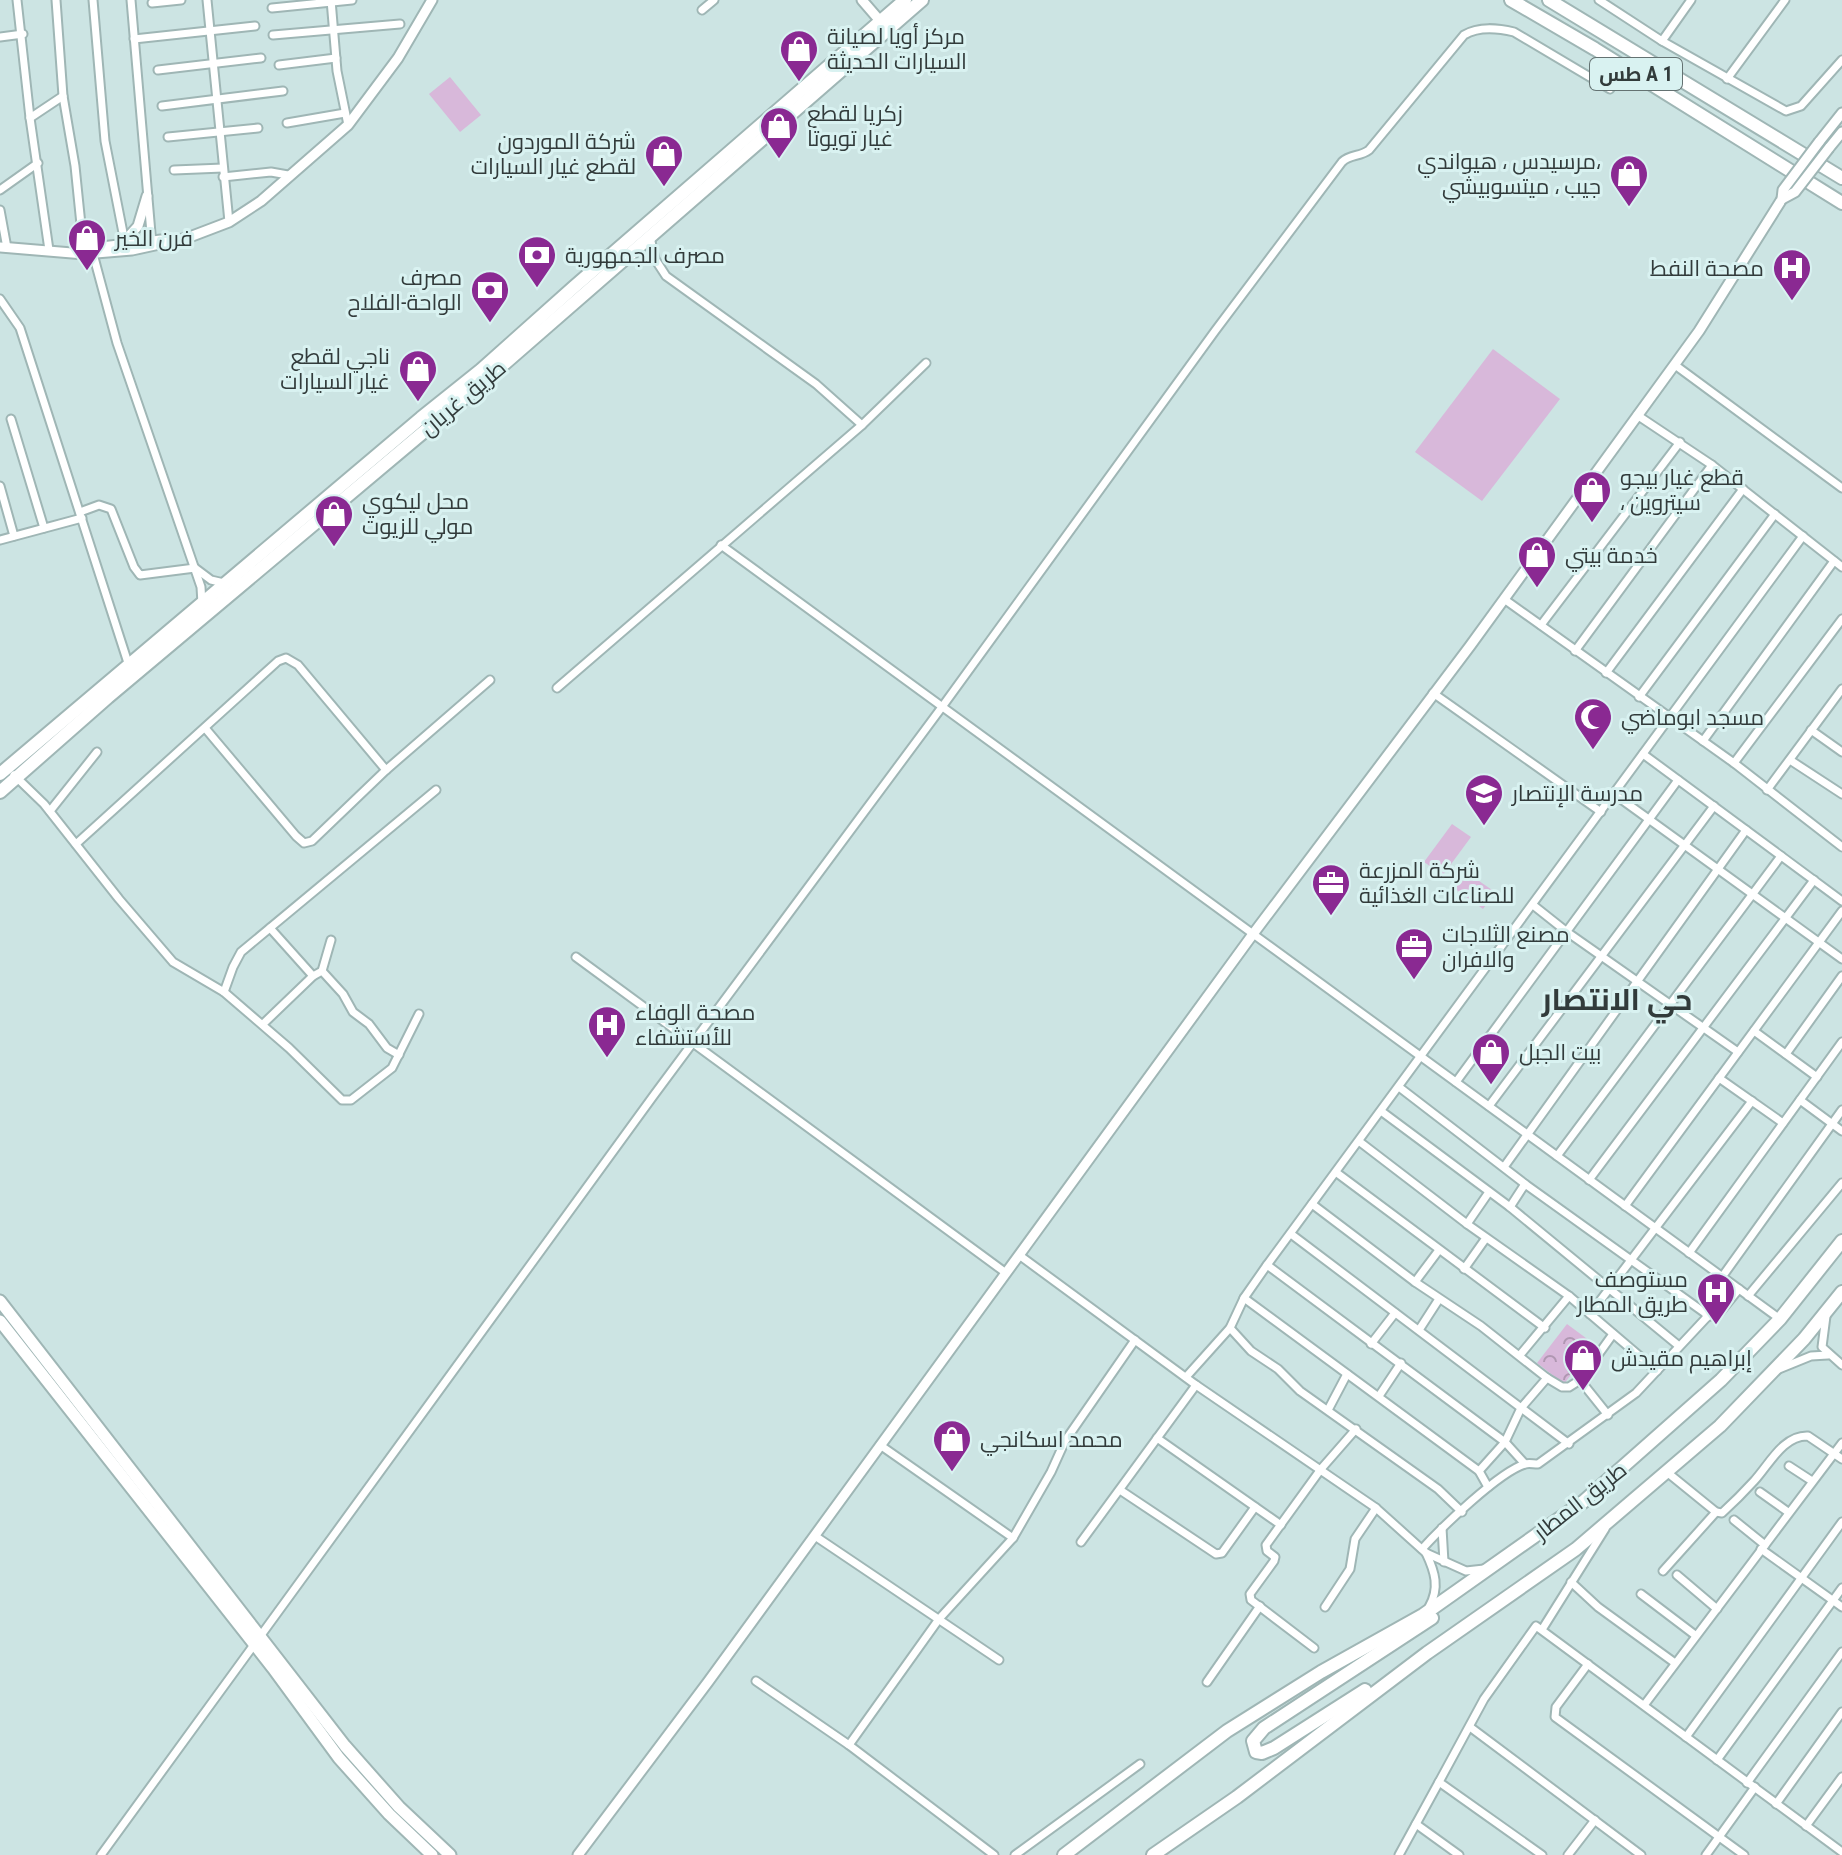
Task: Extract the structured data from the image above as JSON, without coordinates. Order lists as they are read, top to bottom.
{
  "streets": {
    "highway": ["طس A 1", "طريق غريان", "طريق المطار"]
  },
  "districts": ["حي الانتصار"],
  "places": {
    "shop": [
      "مركز أويا لصيانة السيارات الحديثة",
      "زكريا لقطع غيار تويوتا",
      "شركة الموردون لقطع غيار السيارات",
      "مرسيدس ، هيواندي، جيب ، ميتسوبيشي",
      "فرن الخير",
      "ناجي لقطع غيار السيارات",
      "قطع غيار بيجو ، سيتروين",
      "محل ليكوي مولي للزيوت",
      "خدمة بيتي",
      "بيت الجبل",
      "إبراهيم مقيدش",
      "محمد اسكانجي"
    ],
    "bank": ["مصرف الجمهورية", "مصرف الواحة-الفلاح"],
    "hospital": ["مصحة النفط", "مصحة الوفاء للأستشفاء", "مستوصف طريق المطار"],
    "mosque": ["مسجد ابوماضي"],
    "school or university": ["مدرسة الإنتصار"],
    "office": ["شركة المزرعة للصناعات الغذائية", "مصنع الثلاجات والافران"]
  }
}
